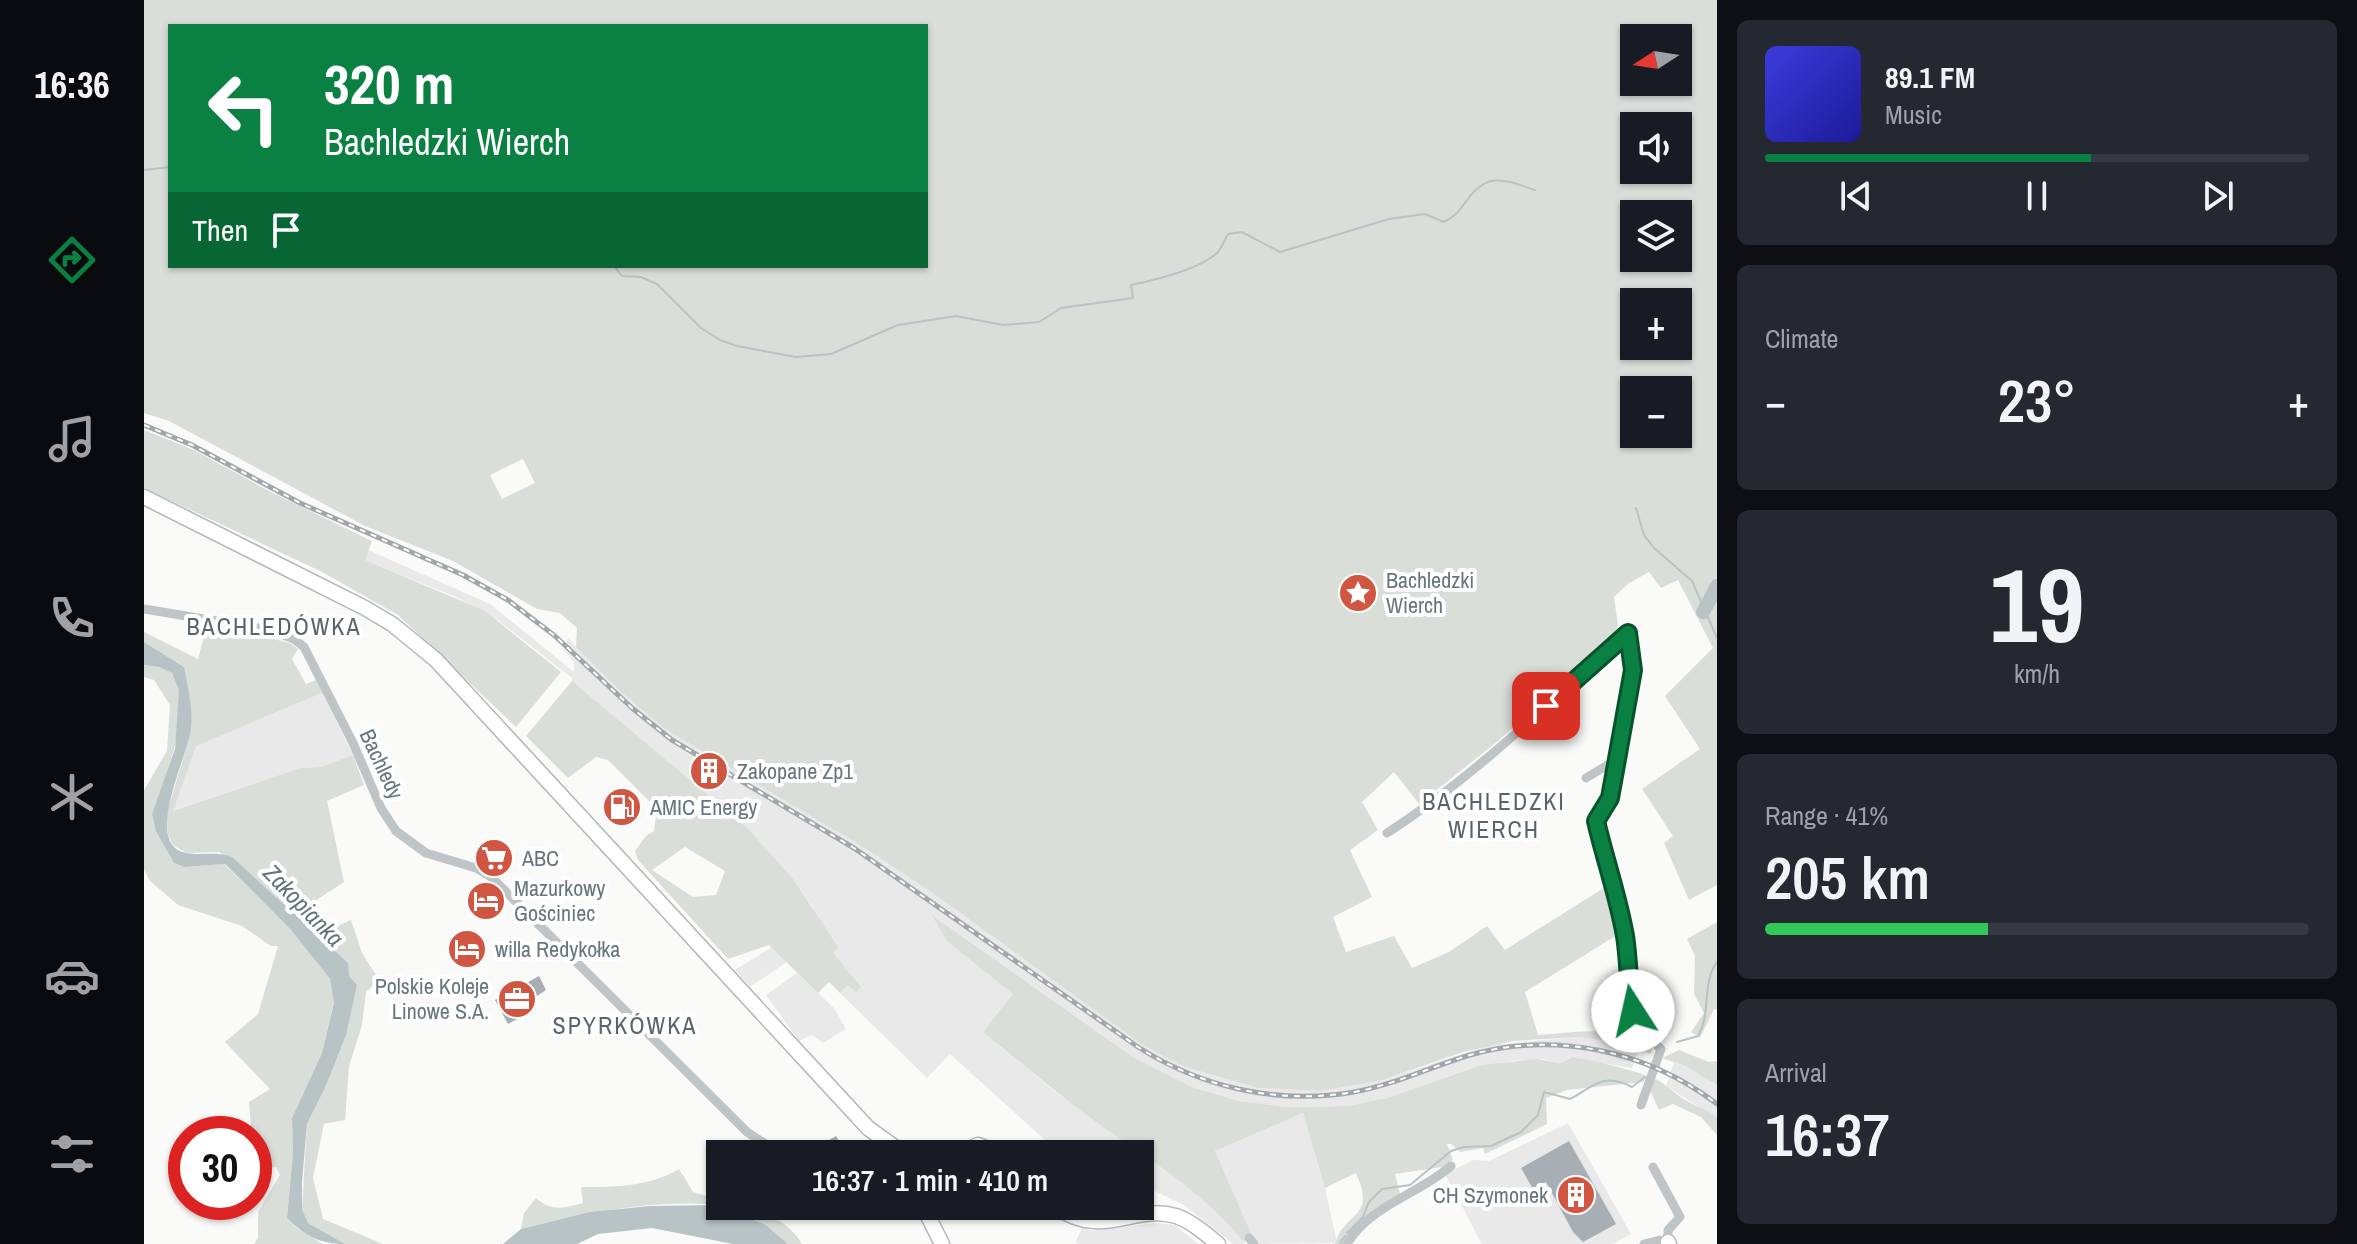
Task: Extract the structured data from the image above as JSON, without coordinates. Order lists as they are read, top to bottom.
{
  "streets": {
    "street": ["Bachledy"]
  },
  "districts": ["BACHLEDÓWKA", "BACHLEDZKI WIERCH", "SPYRKÓWKA"],
  "water": ["Zakopianka"],
  "places": {
    "place": ["Bachledzki Wierch"],
    "building": ["Zakopane Zp1", "CH Szymonek"],
    "fuel station": ["AMIC Energy"],
    "supermarket": ["ABC"],
    "hotel": ["Mazurkowy Gościniec", "willa Redykołka"],
    "office": ["Polskie Koleje Linowe S.A."]
  },
  "north": "left",
  "page": {
    "tabs": "16:36",
    "map_buttons": ["+", "−"],
    "turn": ["320 m", "Bachledzki Wierch"],
    "song": ["89.1 FM", "Music"],
    "then": "Then",
    "tile": [
      "Climate",
      ["19", "km/h"],
      ["Range · 41%", "205 km"],
      ["Arrival", "16:37"]
    ],
    "heat": ["−", "23°", "+"],
    "limit": "30",
    "trip": "16:37 · 1 min · 410 m"
  }
}
